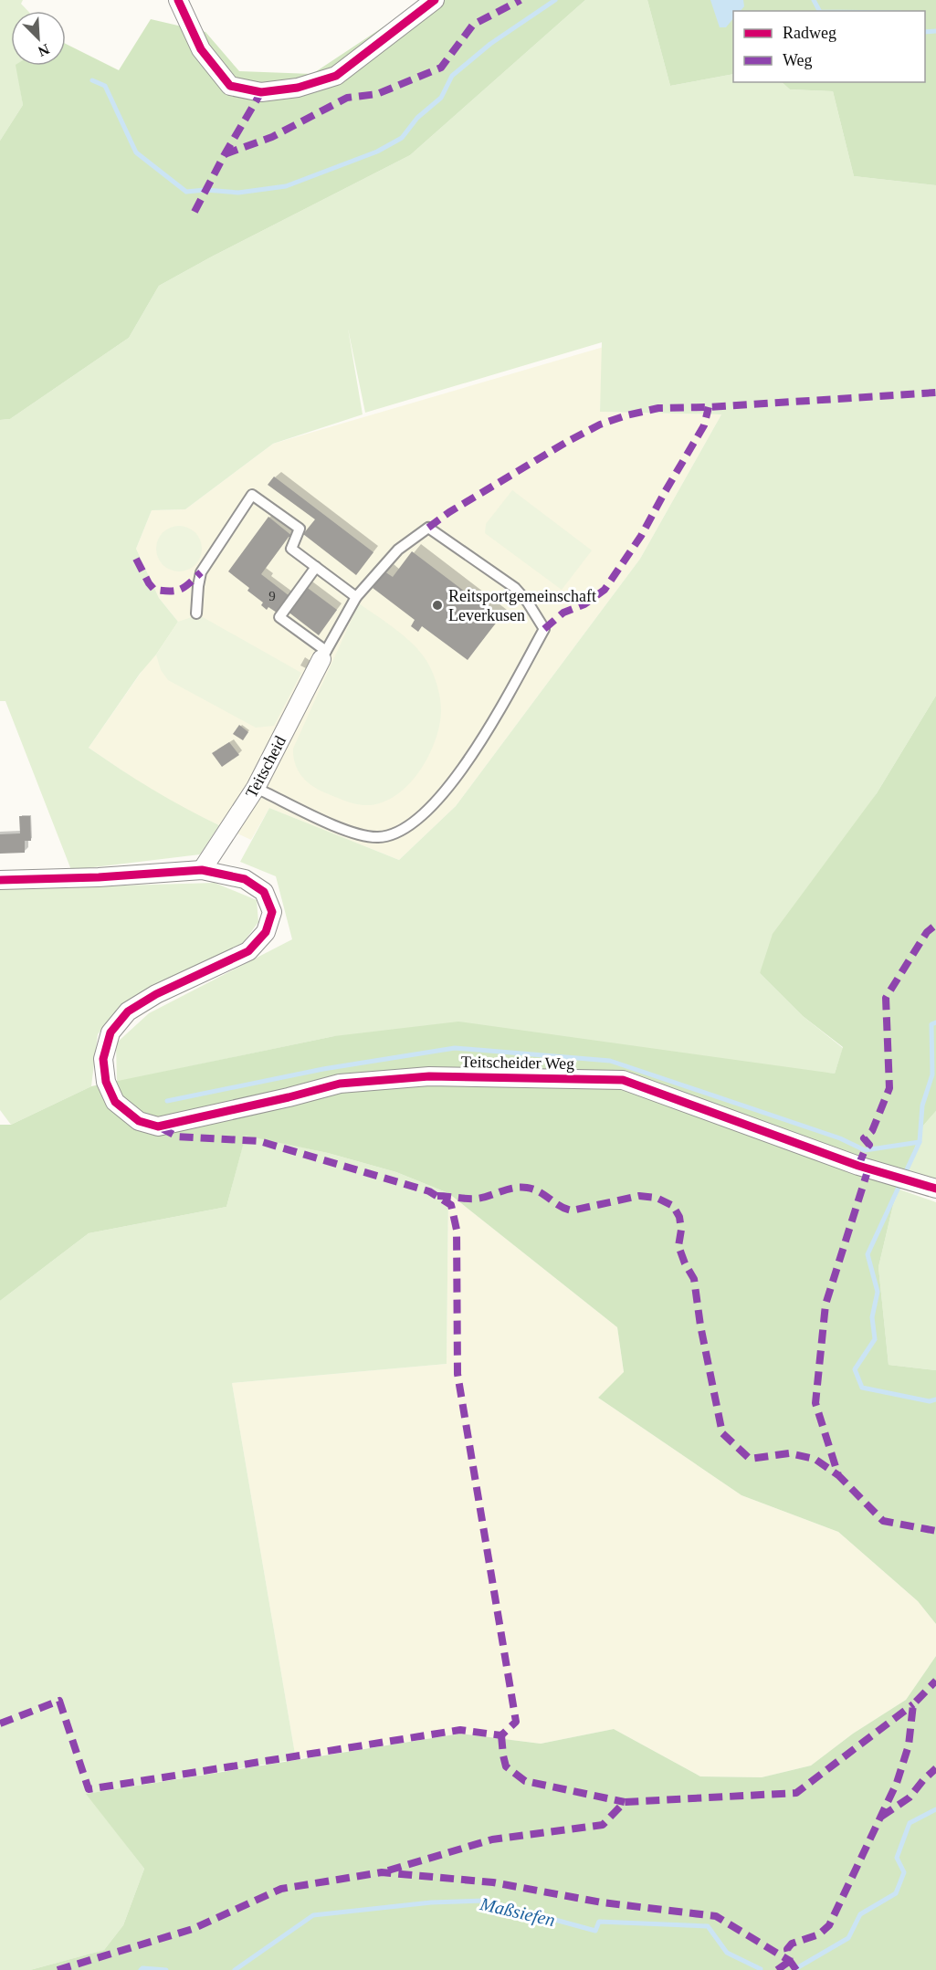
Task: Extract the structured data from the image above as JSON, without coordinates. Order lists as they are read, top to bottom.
{
  "streets": {
    "street": ["Teitscheid", "Teitscheider Weg"]
  },
  "crossings": [
    ["Teitscheid", "Teitscheider Weg"]
  ],
  "water": ["Maßsiefen"],
  "places": ["Reitsportgemeinschaft Leverkusen"],
  "house_numbers": ["9"],
  "legend": ["Radweg", "Weg"],
  "north": "bottom right"
}
